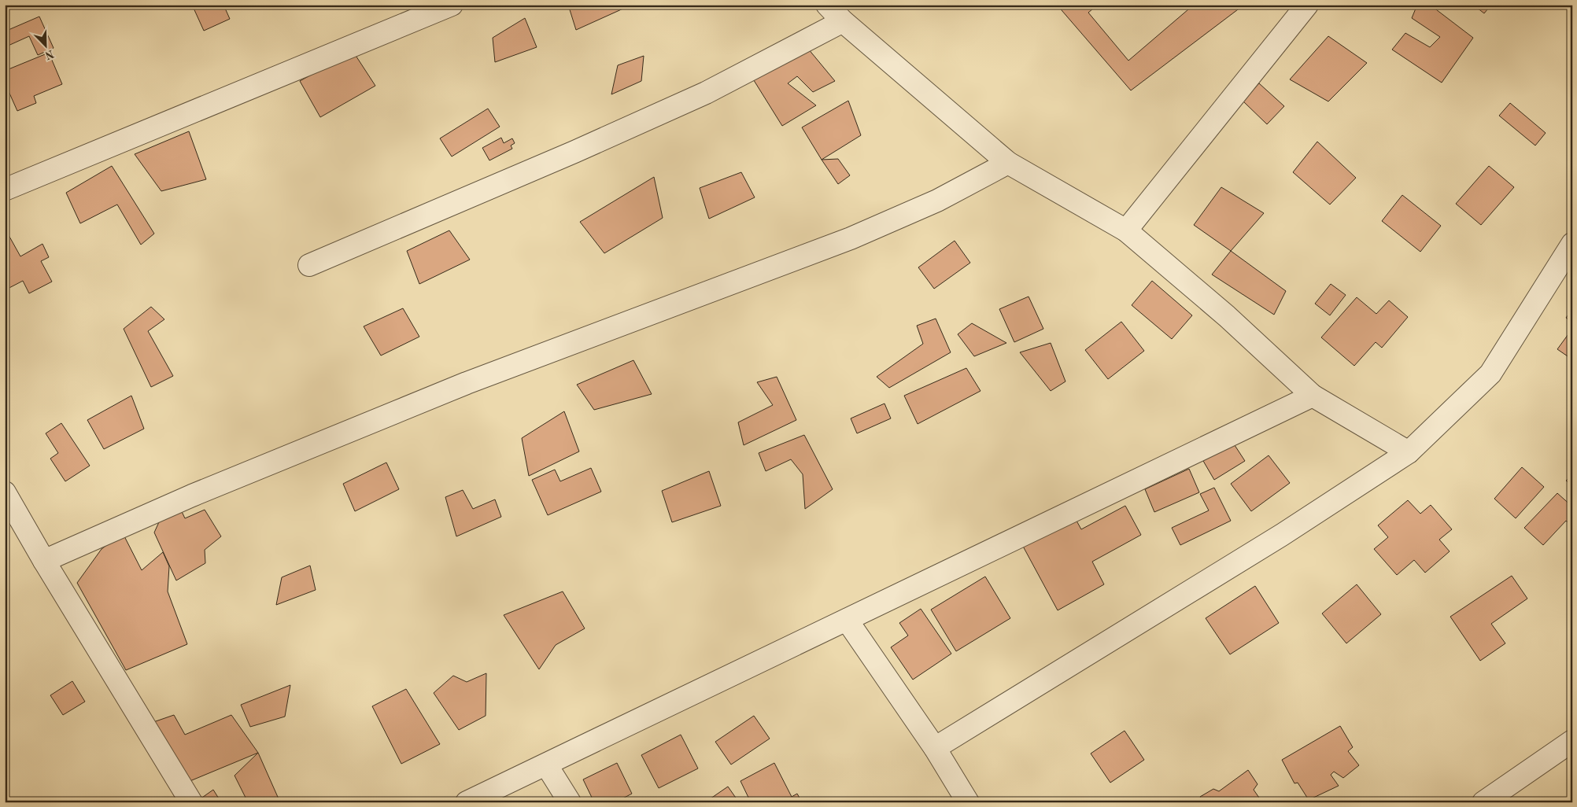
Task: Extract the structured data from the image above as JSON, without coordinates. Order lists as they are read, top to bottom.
{
  "north": "bottom right"
}
